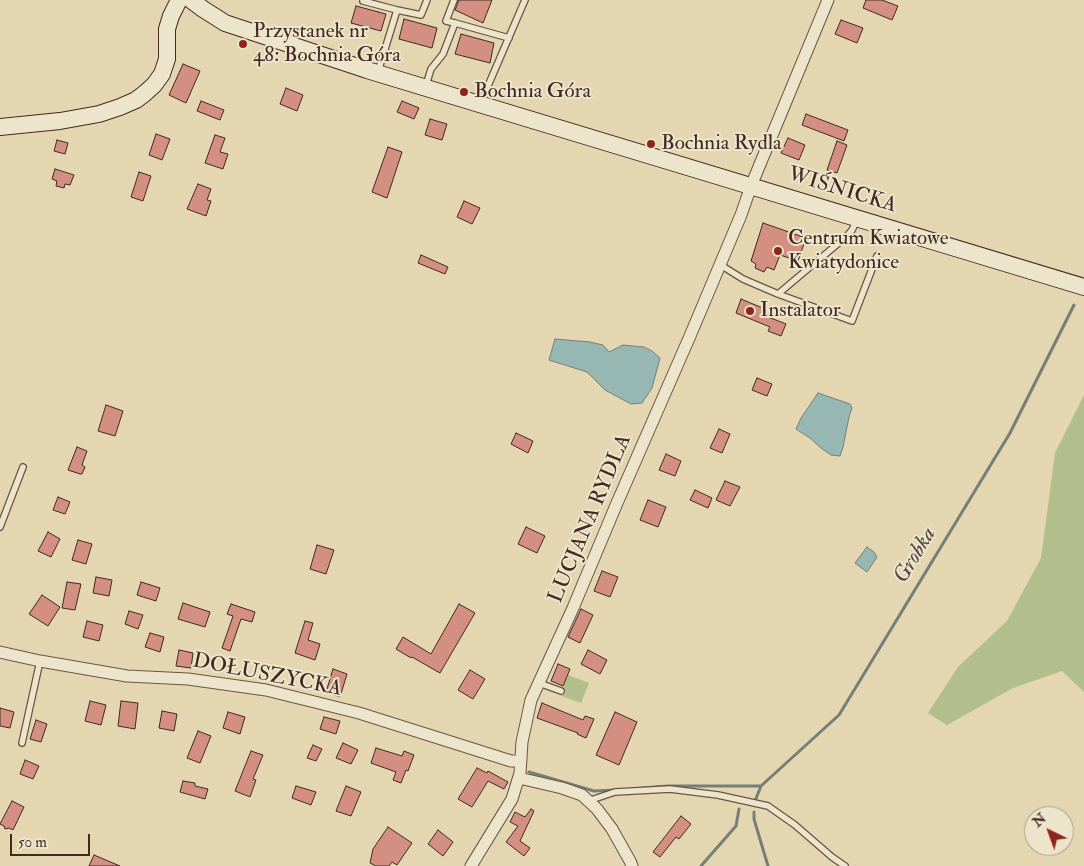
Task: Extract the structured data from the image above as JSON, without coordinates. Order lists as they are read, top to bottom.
{
  "streets": {
    "main road": ["WIŚNICKA"],
    "street": ["LUCJANA RYDLA", "DOŁUSZYCKA"]
  },
  "crossings": [
    ["WIŚNICKA", "LUCJANA RYDLA"],
    ["LUCJANA RYDLA", "DOŁUSZYCKA"]
  ],
  "water": ["Grobka"],
  "places": [
    "Przystanek nr 48: Bochnia Góra",
    "Bochnia Góra",
    "Bochnia Rydla",
    "Centrum Kwiatowe Kwiatydonice",
    "Instalator"
  ],
  "scale_bar": "50 m",
  "north": "top left"
}
